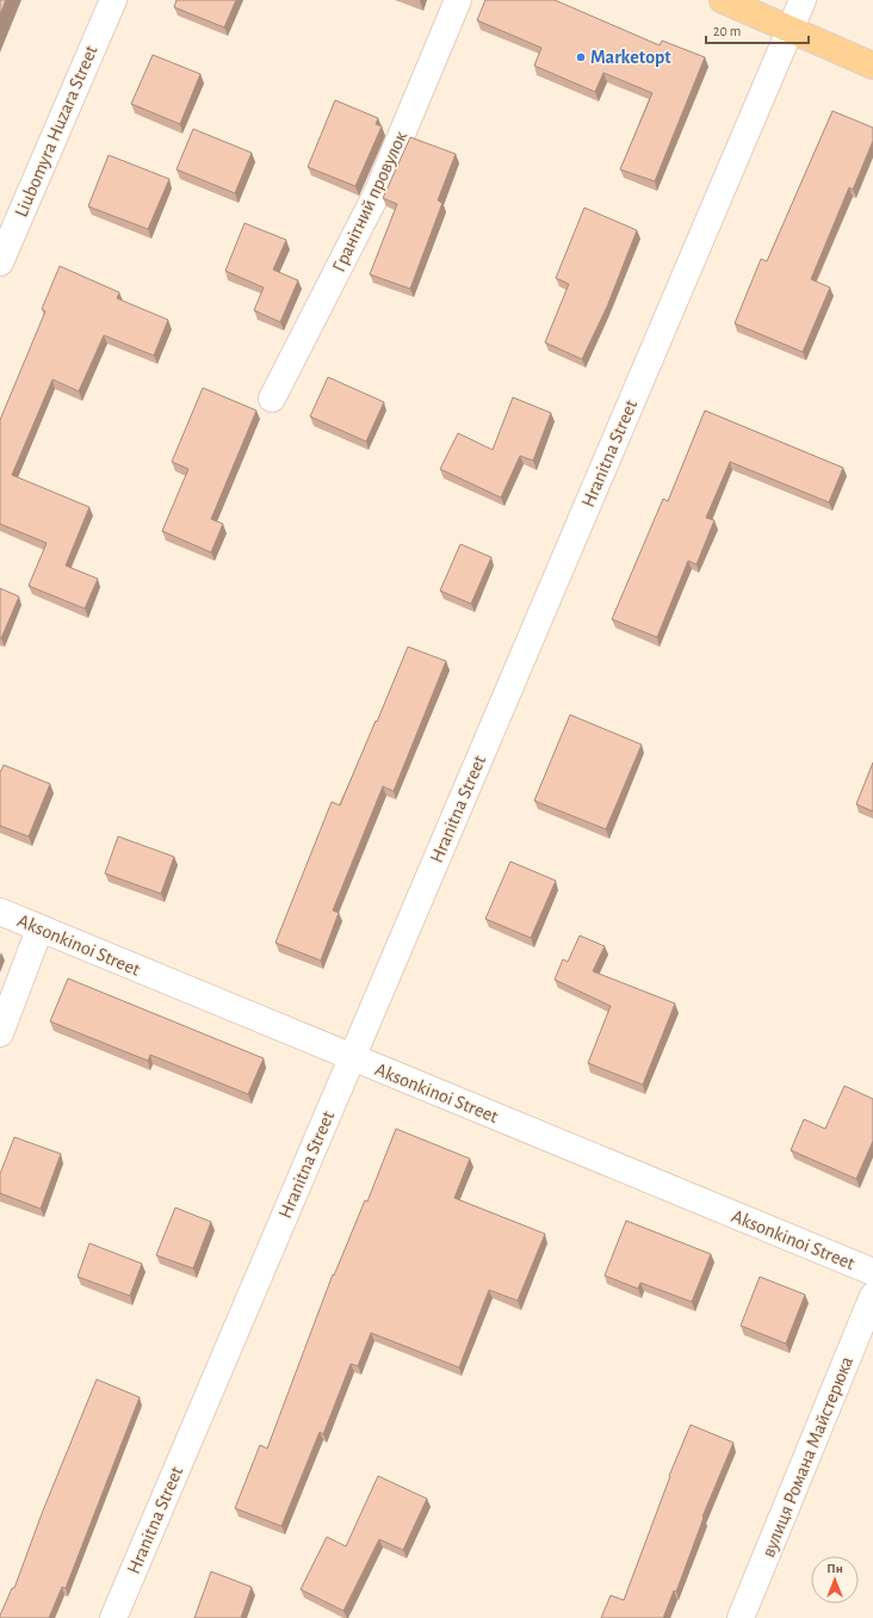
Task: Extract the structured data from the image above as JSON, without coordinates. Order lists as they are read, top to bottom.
{
  "streets": {
    "street": [
      "Liubomyra Huzara Street",
      "Гранітний провулок",
      "Hranitna Street",
      "Aksonkinoi Street",
      "вулиця Романа Майстерюка"
    ]
  },
  "crossings": [
    ["Hranitna Street", "Aksonkinoi Street"]
  ],
  "places": ["Marketopt"],
  "scale_bar": "20 m",
  "north": "top"
}
